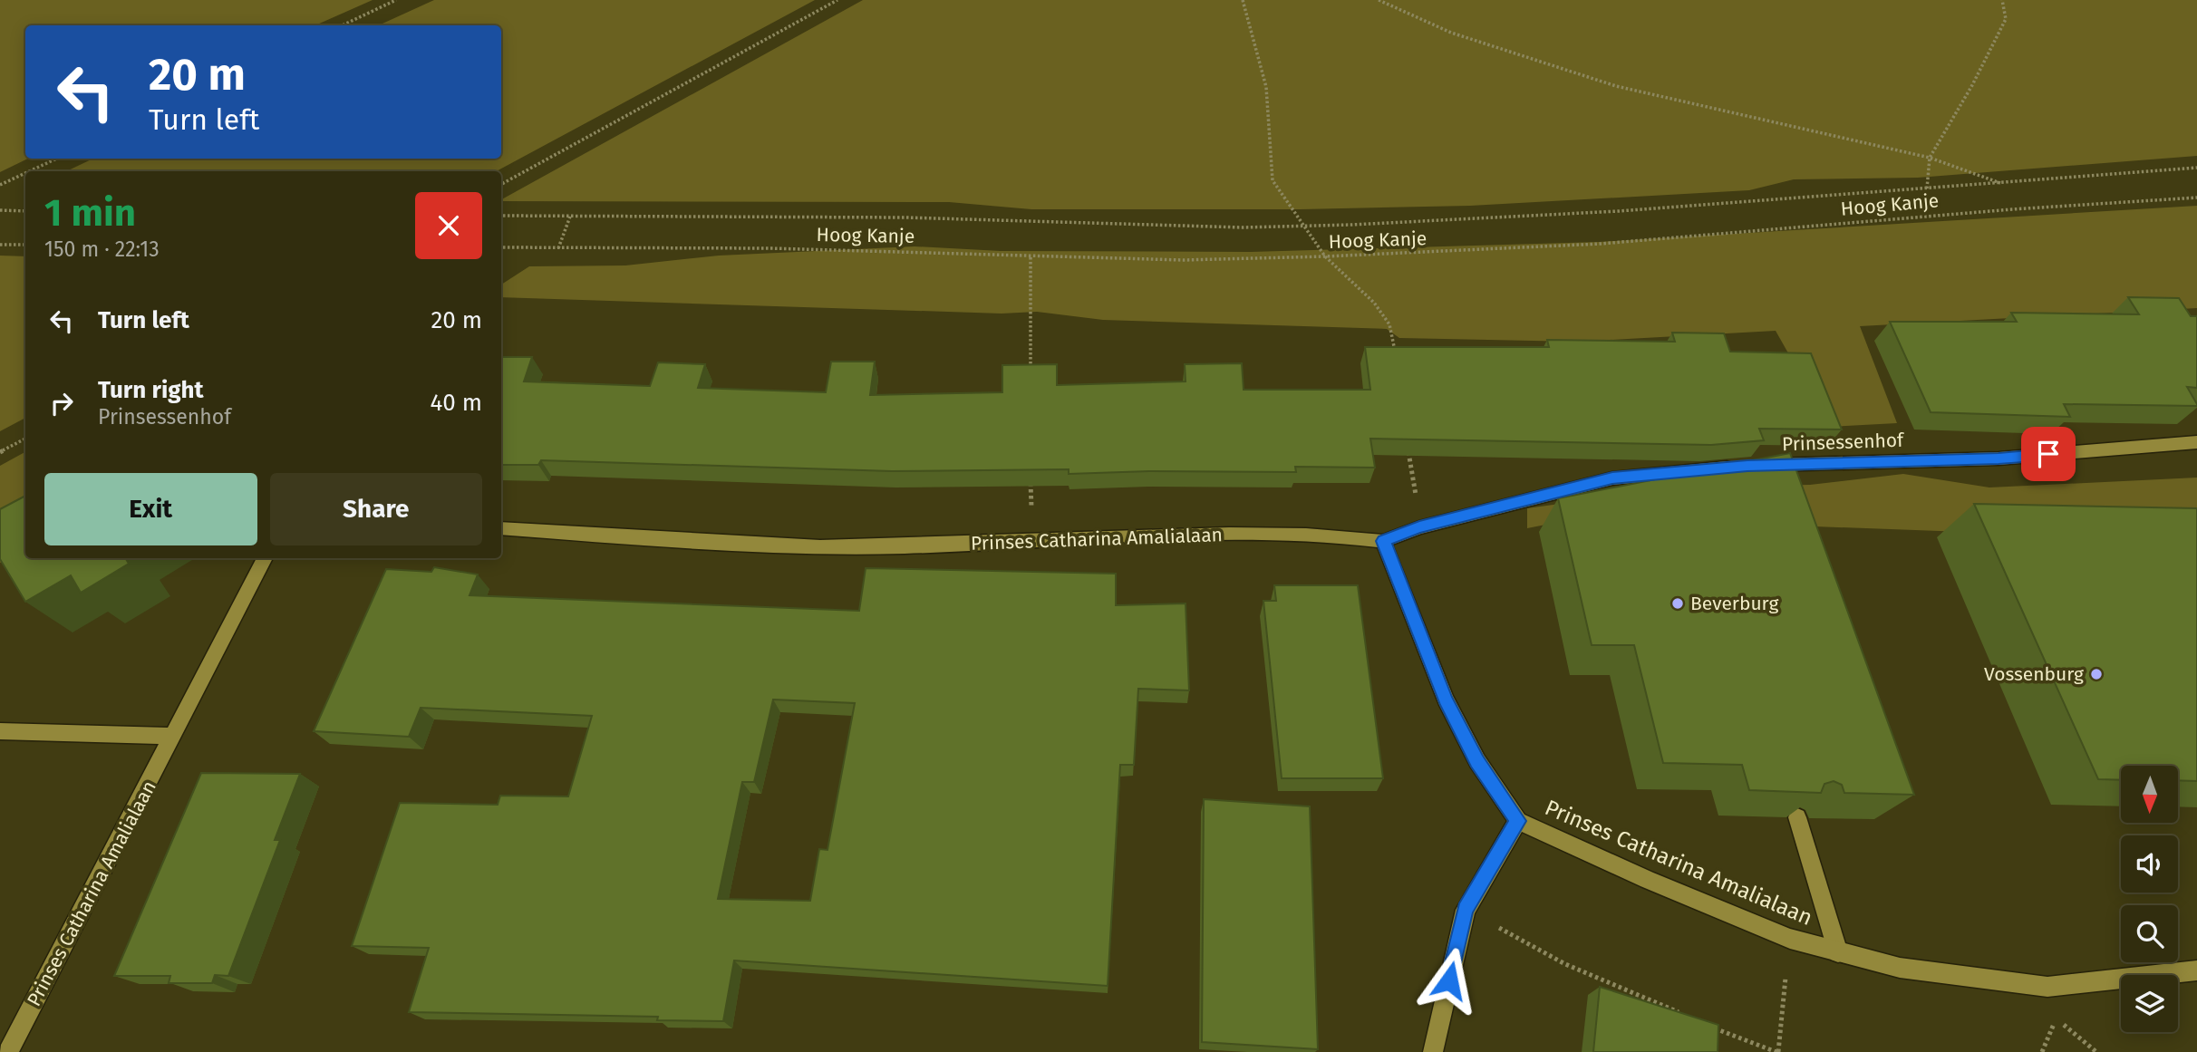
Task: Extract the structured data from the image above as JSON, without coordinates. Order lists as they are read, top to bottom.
{
  "streets": {
    "street": ["Prinsessenhof", "Prinses Catharina Amalialaan"],
    "path": ["Hoog Kanje"]
  },
  "crossings": [
    ["Prinsessenhof", "Prinses Catharina Amalialaan"]
  ],
  "places": ["Beverburg", "Vossenburg"],
  "north": "bottom",
  "page": {
    "turn": ["20 m", "Turn left"],
    "heading": ["1 min", "150 m · 22:13"],
    "list": [
      {
        "name": "Turn left",
        "value": "20 m"
      },
      {
        "name": "Turn right",
        "note": "Prinsessenhof",
        "value": "40 m"
      }
    ],
    "buttons": ["Exit", "Share"]
  }
}
